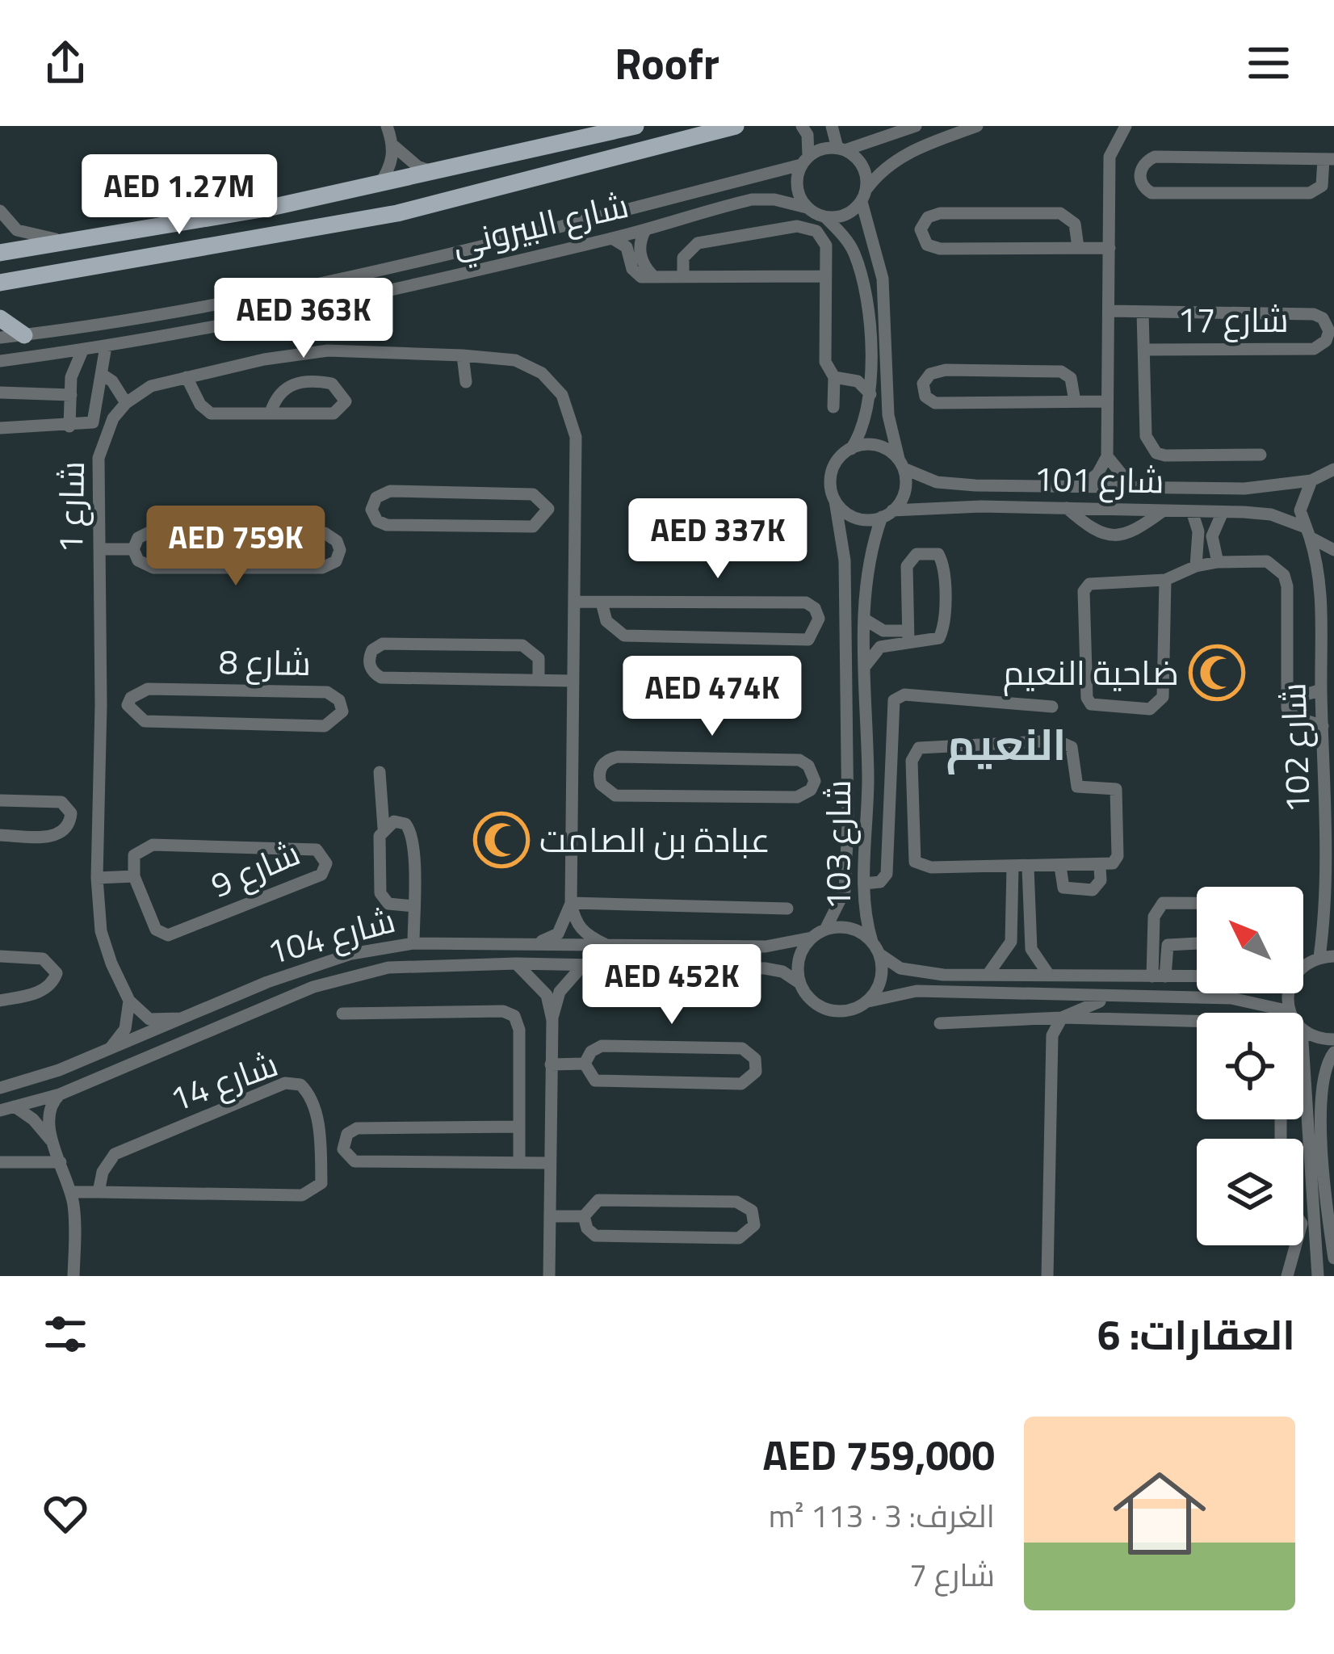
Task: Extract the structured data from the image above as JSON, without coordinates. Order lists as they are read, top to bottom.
{
  "streets": {
    "street": [
      "شارع البيروني",
      "شارع 17",
      "شارع 101",
      "شارع 1",
      "شارع 8",
      "شارع 102",
      "شارع 103",
      "شارع 9",
      "شارع 104",
      "شارع 14"
    ]
  },
  "crossings": [
    ["شارع 101", "شارع 102"],
    ["شارع 101", "شارع 103"],
    ["شارع 1", "شارع 8"],
    ["شارع 103", "شارع 104"]
  ],
  "districts": ["النعيم"],
  "places": {
    "mosque": ["ضاحية النعيم", "عبادة بن الصامت"]
  },
  "north": "top left",
  "page": {
    "header": "Roofr",
    "price": [
      "AED 1.27M",
      "AED 363K",
      "AED 337K",
      "AED 759K",
      "AED 474K",
      "AED 452K"
    ],
    "heading": "العقارات: 6",
    "list": [
      {
        "name": "AED 759,000",
        "note": "الغرف: 3 · 113 m² · شارع 7"
      }
    ]
  }
}
